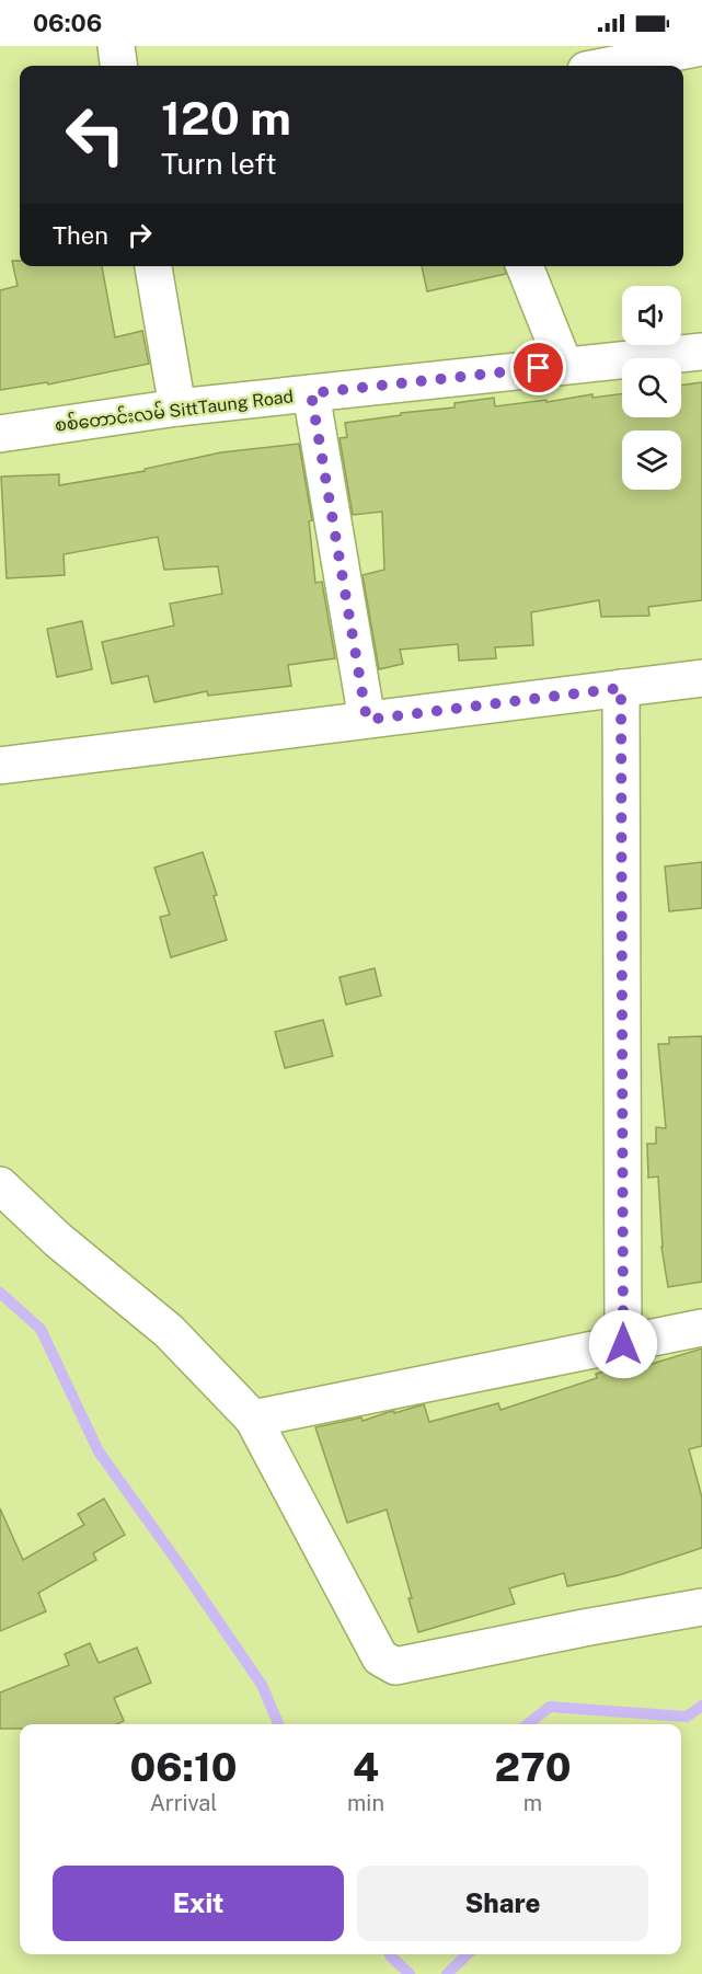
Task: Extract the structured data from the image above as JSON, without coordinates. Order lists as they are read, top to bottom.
{
  "streets": {
    "street": ["စစ်တောင်းလမ် SittTaung Road"]
  },
  "page": {
    "status": "06:06",
    "turn": ["120 m", "Turn left"],
    "then": "Then",
    "eta": [
      "06:10",
      "Arrival",
      "4",
      "min",
      "270",
      "m"
    ],
    "buttons": ["Exit", "Share"]
  }
}
